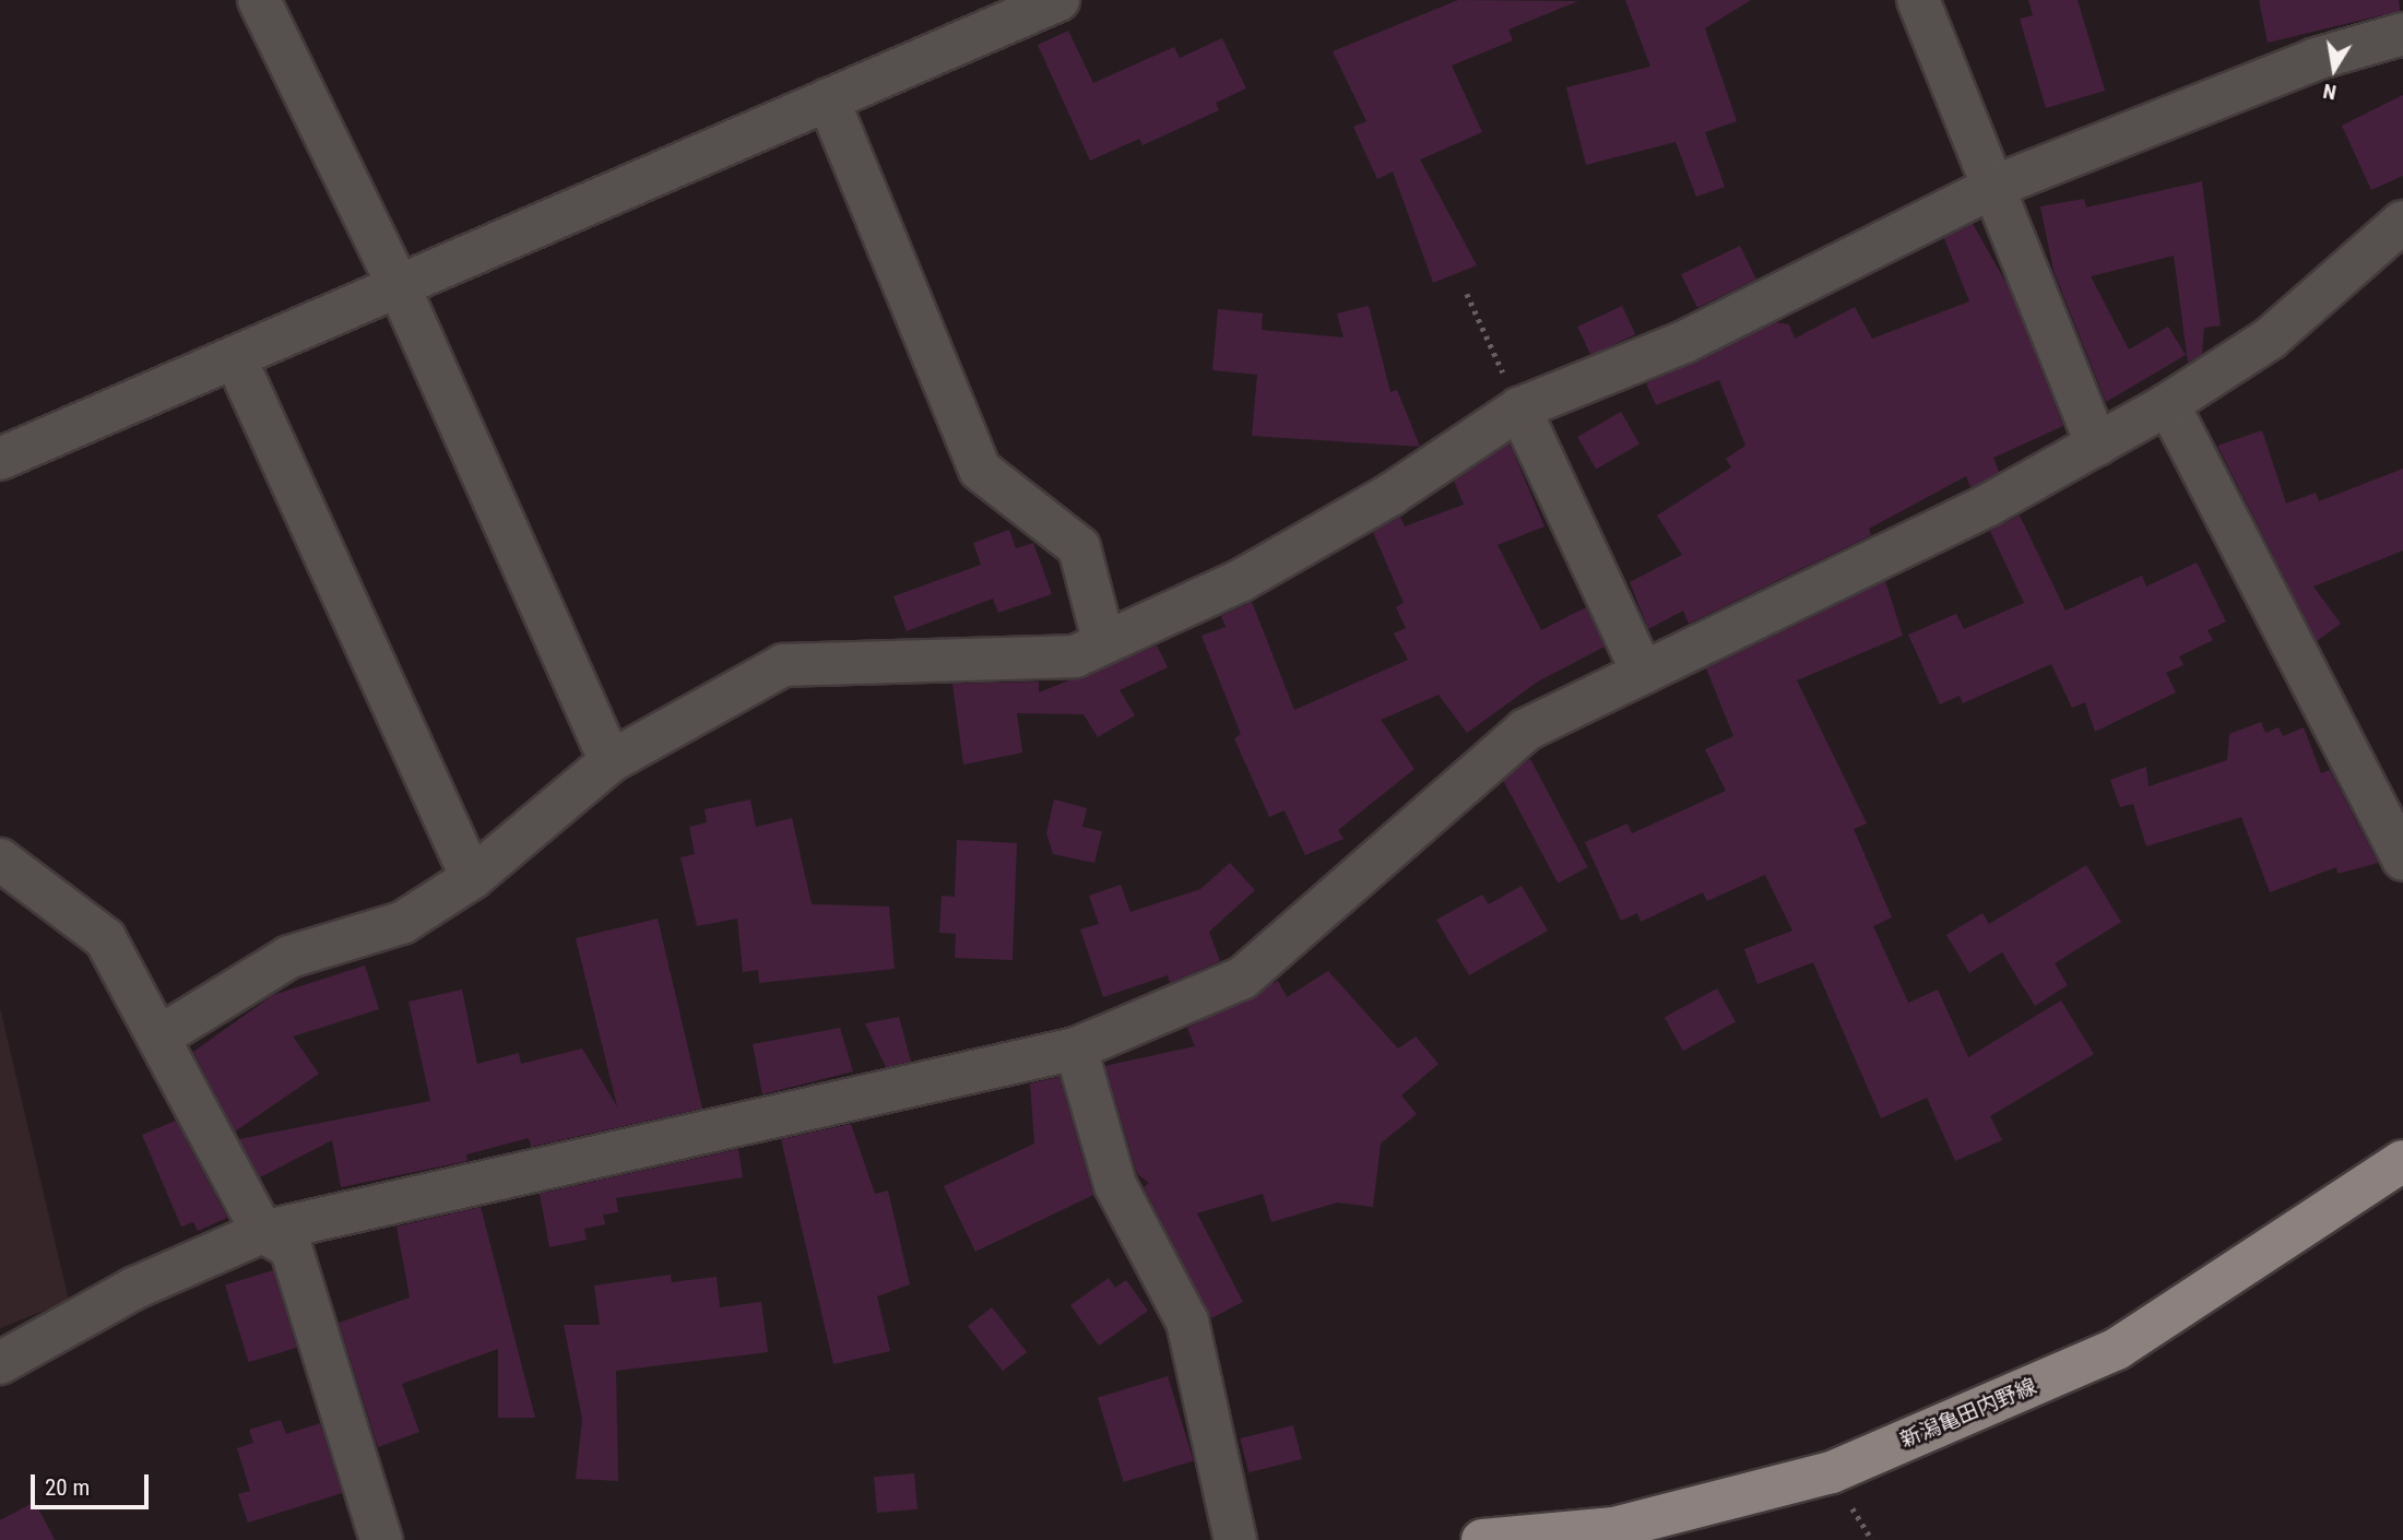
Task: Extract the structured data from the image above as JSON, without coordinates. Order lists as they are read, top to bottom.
{
  "streets": {
    "main road": ["新潟亀田内野線"]
  },
  "scale_bar": "20 m",
  "north": "bottom"
}
